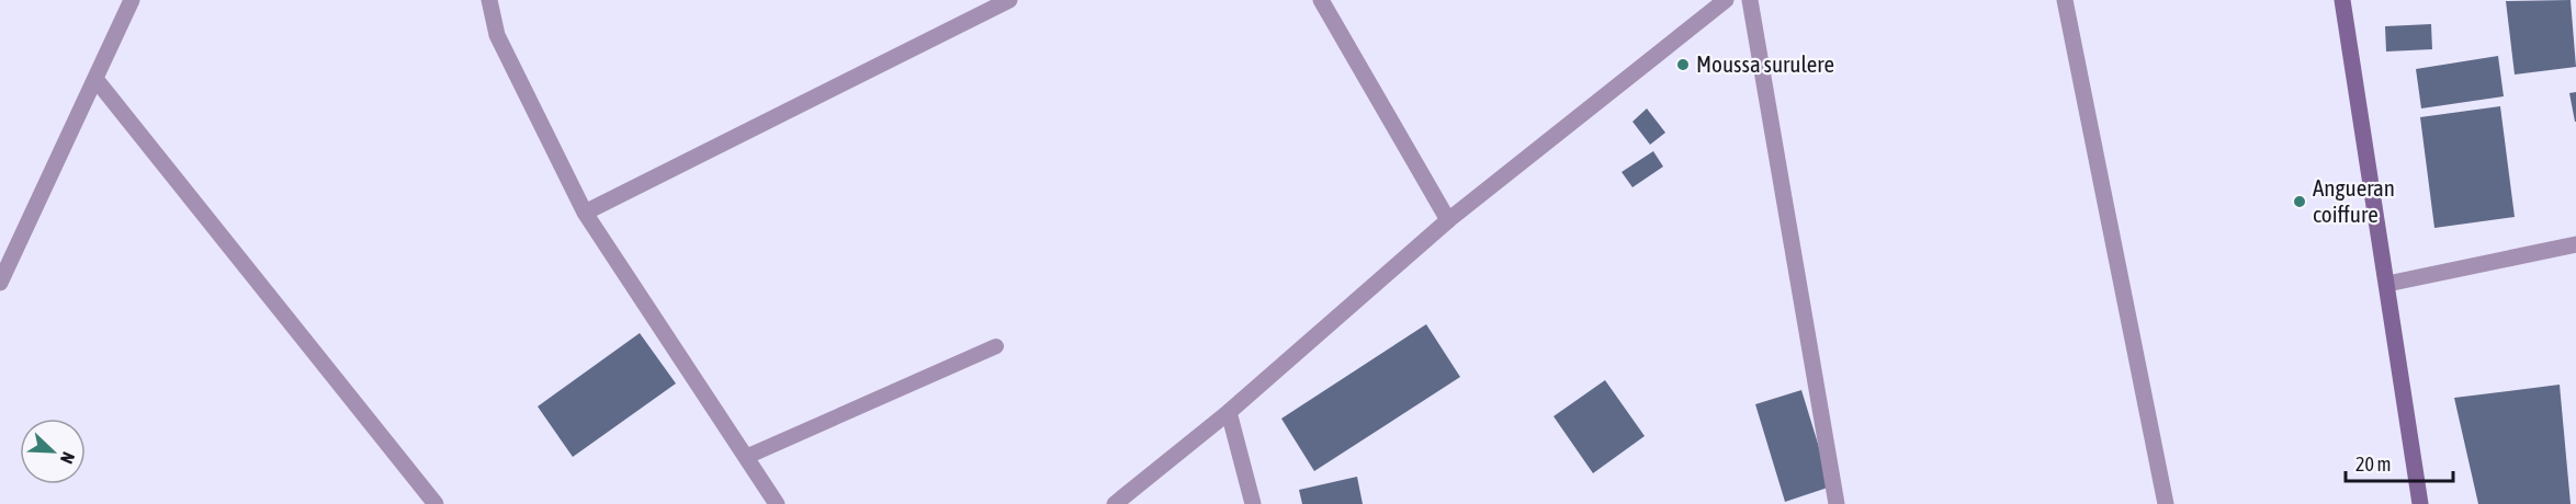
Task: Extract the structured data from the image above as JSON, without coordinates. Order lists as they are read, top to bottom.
{
  "places": ["Moussa surulere", "Angueran coiffure"],
  "scale_bar": "20 m",
  "north": "bottom right"
}
